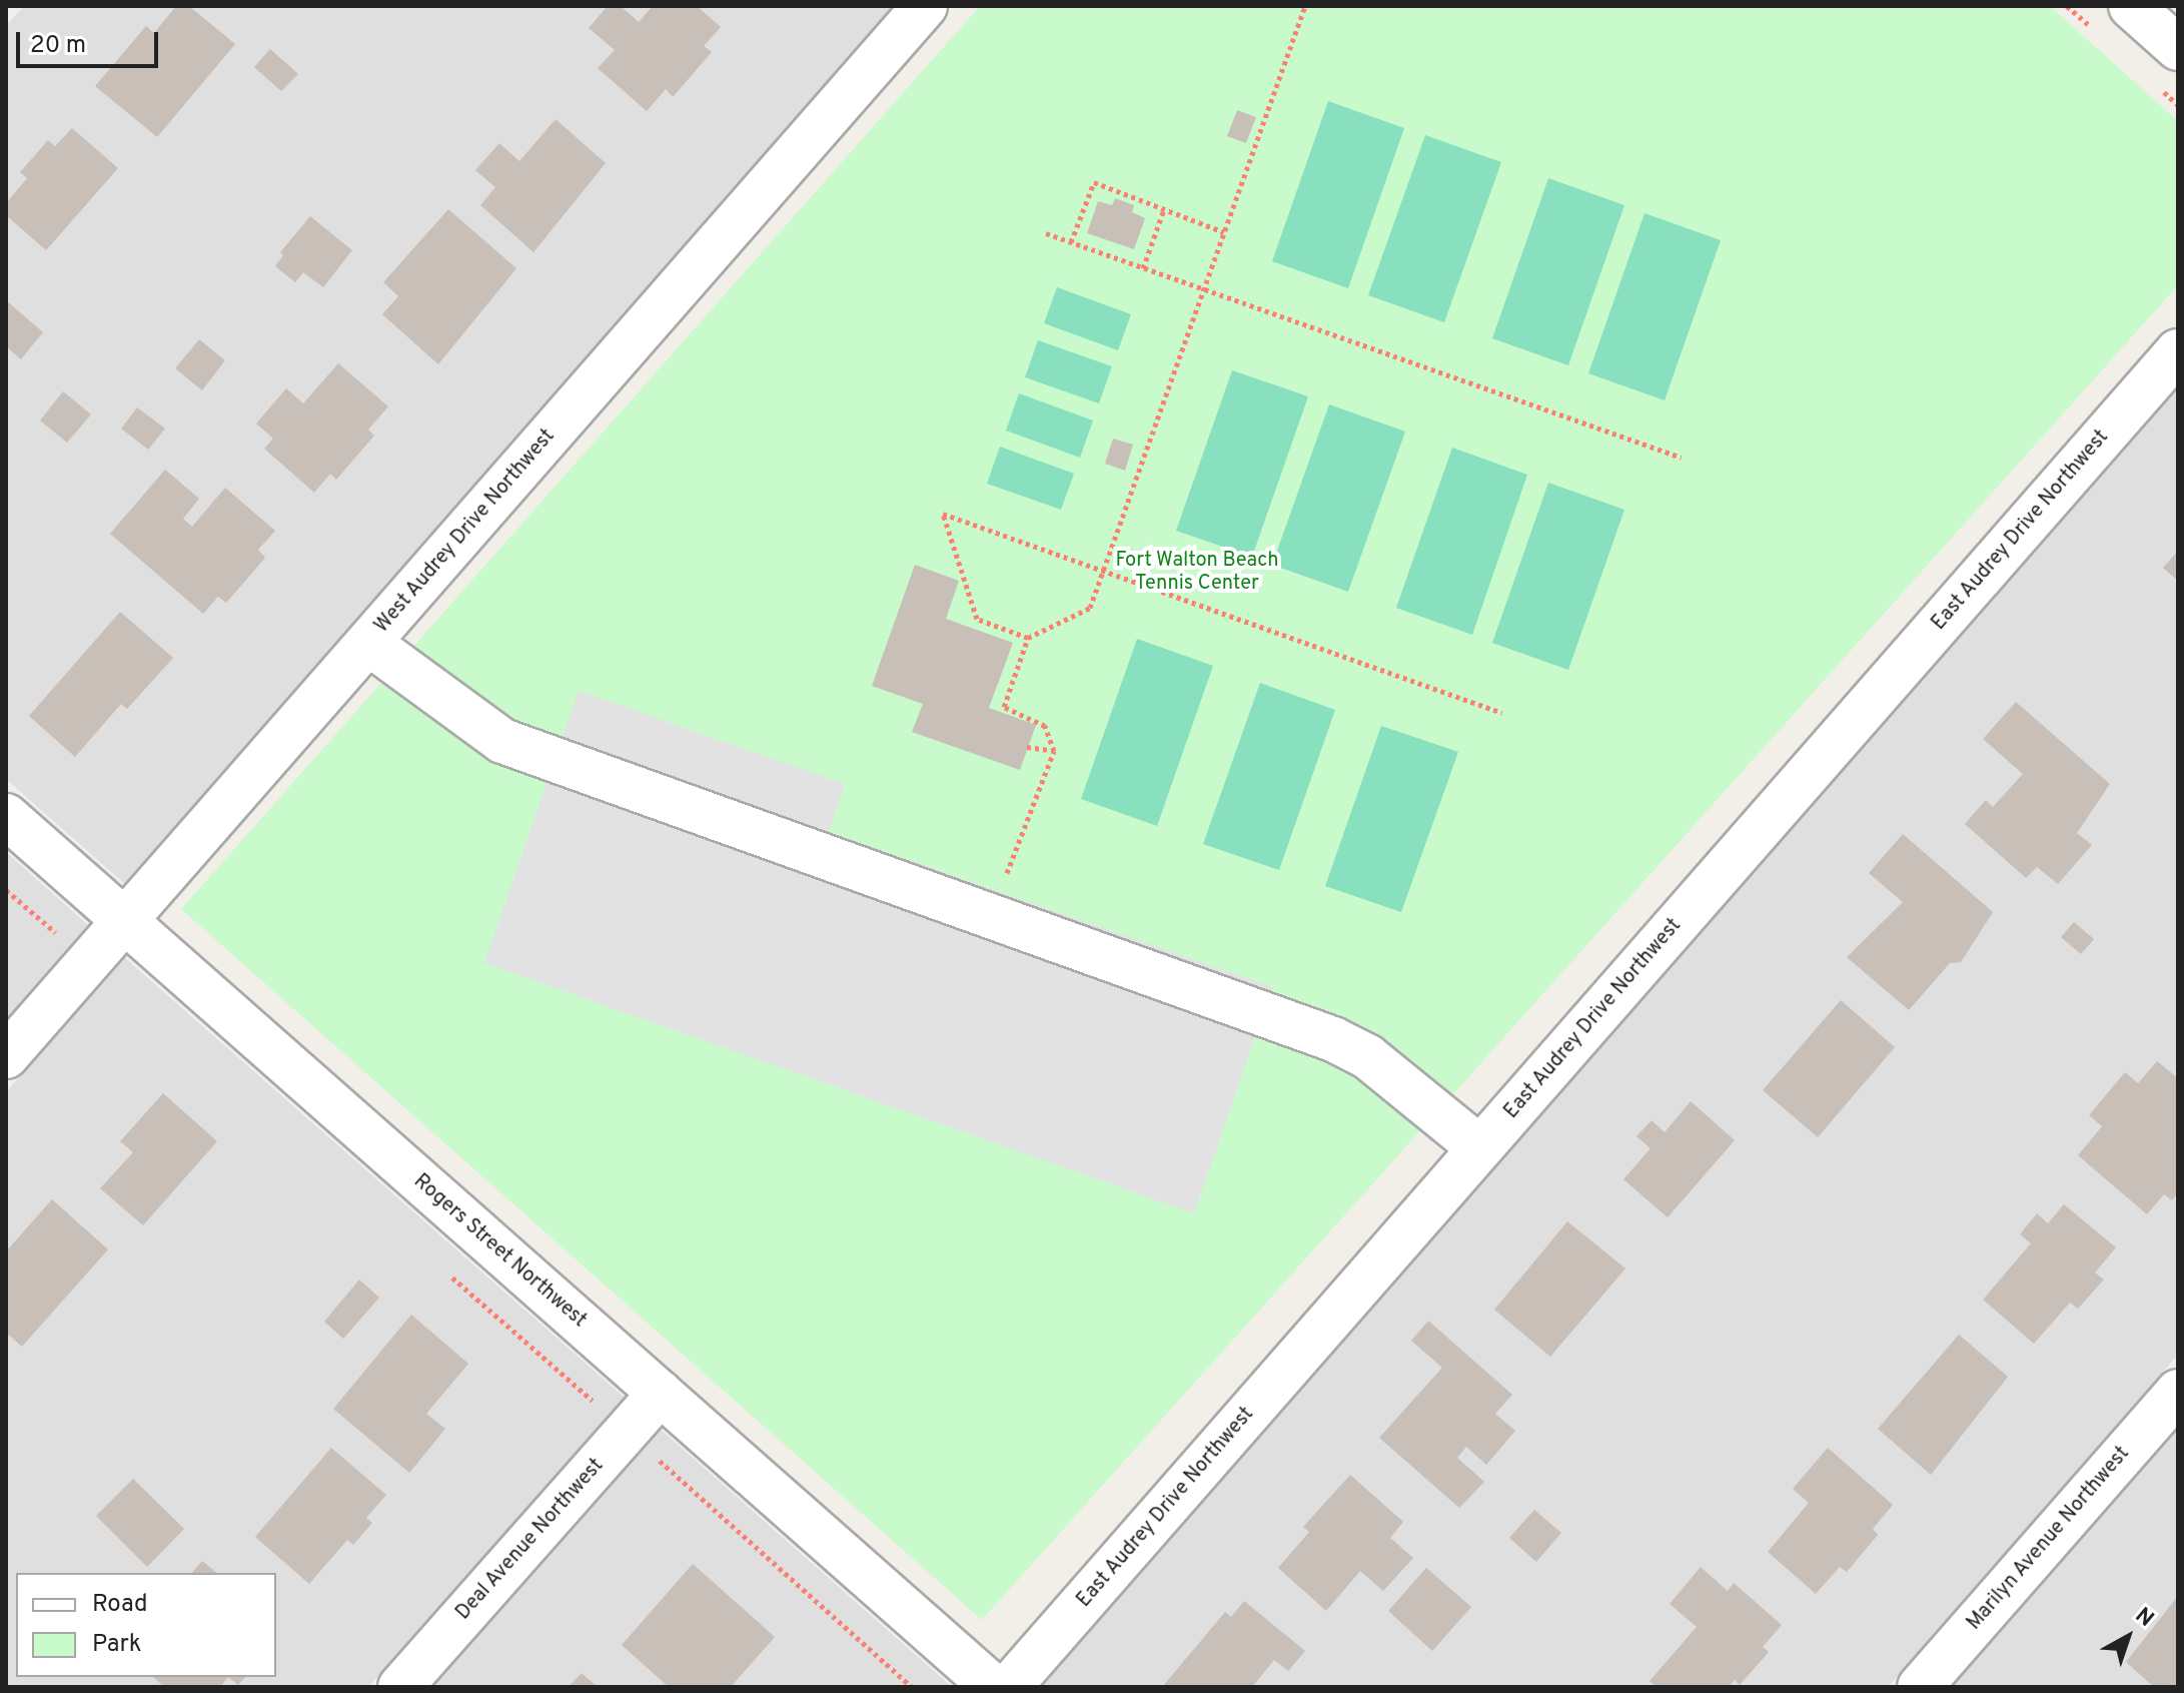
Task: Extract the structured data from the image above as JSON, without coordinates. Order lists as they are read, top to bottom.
{
  "streets": {
    "street": [
      "East Audrey Drive Northwest",
      "West Audrey Drive Northwest",
      "Rogers Street Northwest",
      "Marilyn Avenue Northwest",
      "Deal Avenue Northwest"
    ]
  },
  "crossings": [
    ["West Audrey Drive Northwest", "Rogers Street Northwest"],
    ["Rogers Street Northwest", "Deal Avenue Northwest"]
  ],
  "parks": ["Fort Walton Beach Tennis Center"],
  "legend": ["Road", "Park"],
  "scale_bar": "20 m",
  "north": "top right"
}
